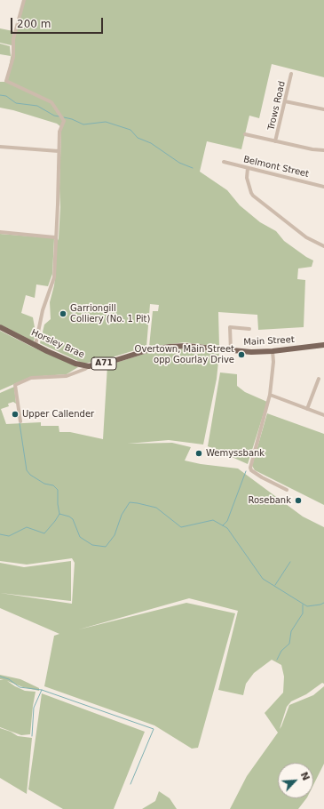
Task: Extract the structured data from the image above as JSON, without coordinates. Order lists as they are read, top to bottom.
{
  "streets": {
    "main road": ["Main Street", "Horsley Brae", "A71"],
    "street": ["Trows Road", "Belmont Street"]
  },
  "crossings": [
    ["Main Street", "Horsley Brae"]
  ],
  "places": [
    "Garriongill Colliery (No. 1 Pit)",
    "Overtown, Main Street opp Gourlay Drive",
    "Upper Callender",
    "Wemyssbank",
    "Rosebank"
  ],
  "scale_bar": "200 m",
  "north": "top right"
}
